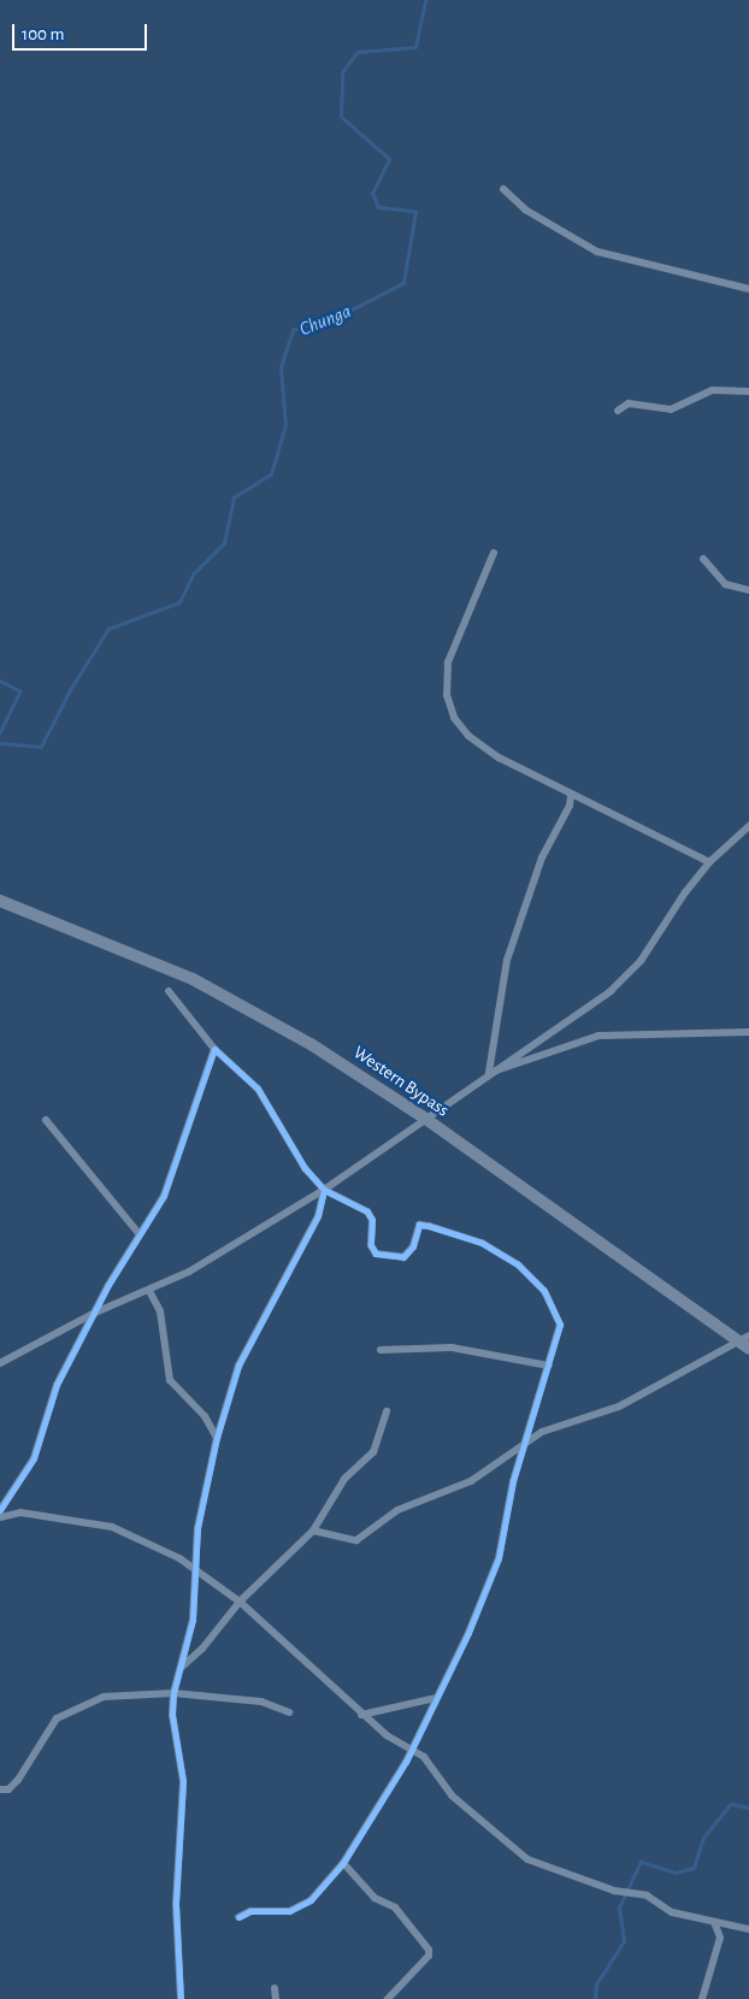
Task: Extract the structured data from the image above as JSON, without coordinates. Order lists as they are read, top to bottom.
{
  "streets": {
    "main road": ["Western Bypass"]
  },
  "water": ["Chunga"],
  "scale_bar": "100 m"
}
